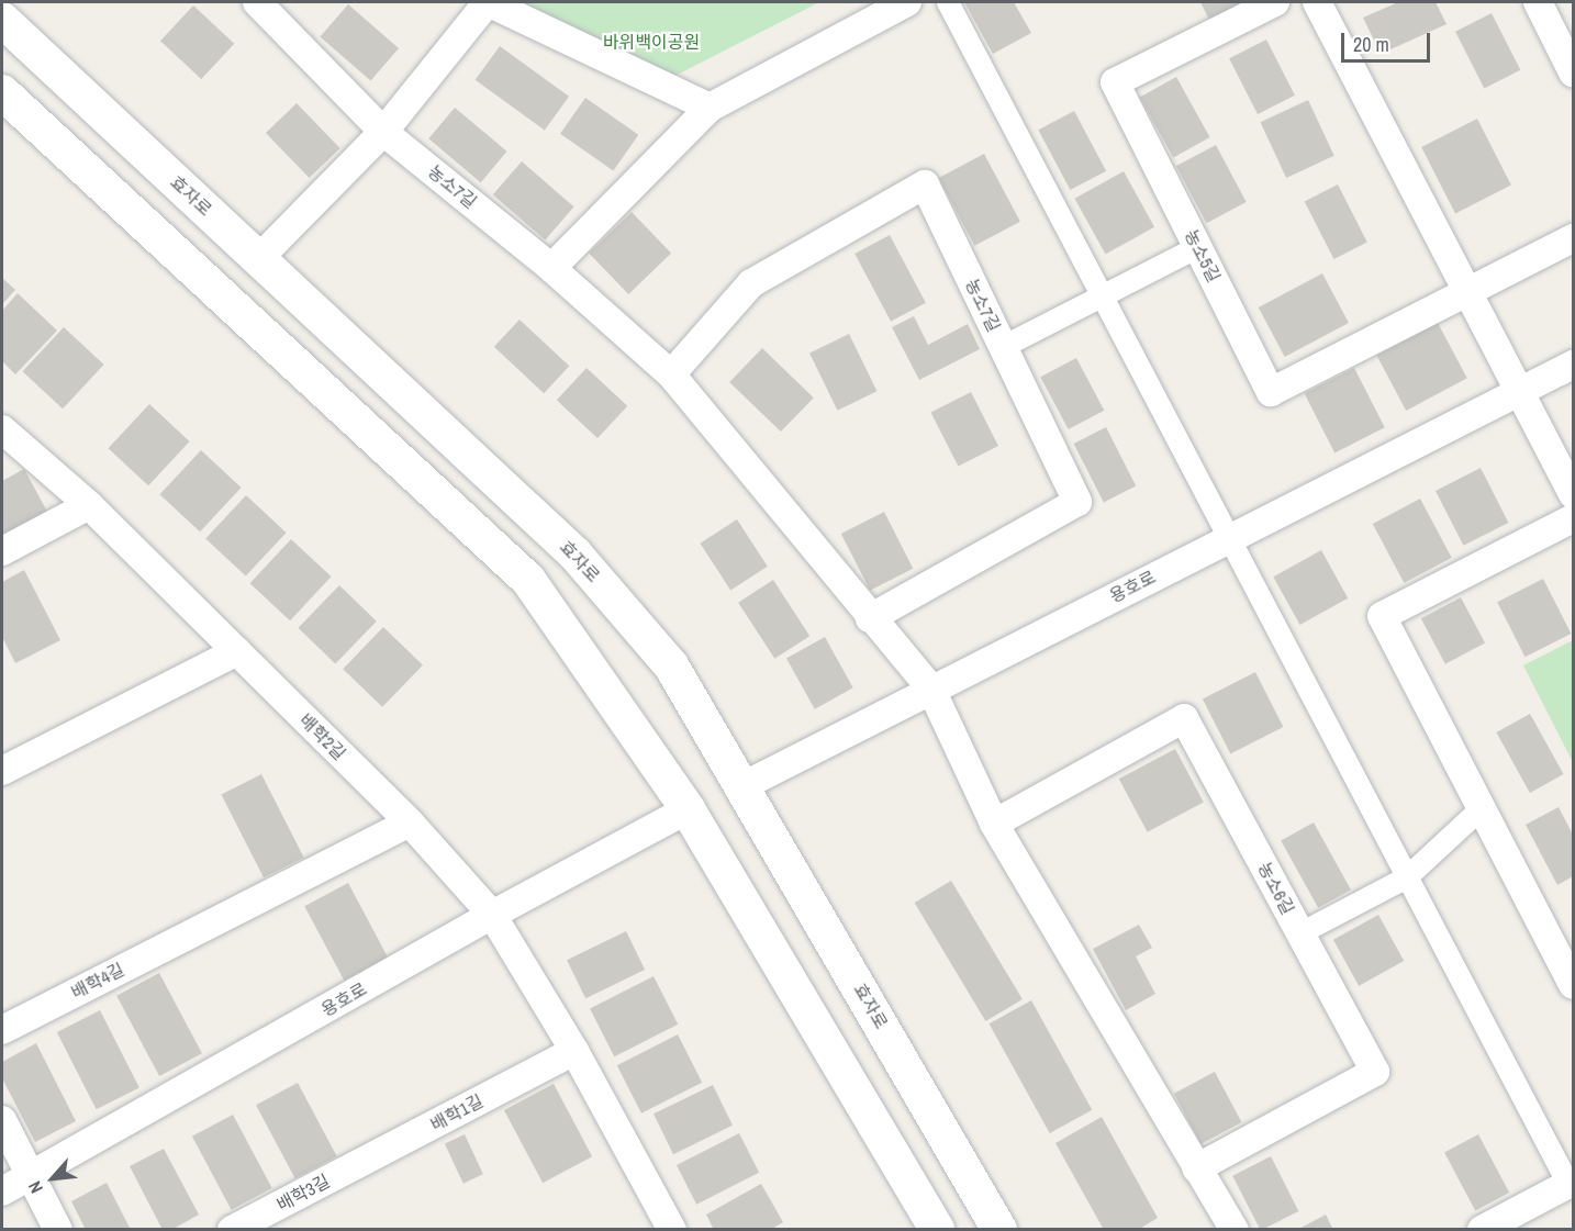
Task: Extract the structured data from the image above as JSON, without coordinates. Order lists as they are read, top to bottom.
{
  "streets": {
    "street": [
      "농소7길",
      "효자로",
      "농소5길",
      "용호로",
      "배학2길",
      "농소6길",
      "배학4길",
      "배학1길",
      "배학3길"
    ]
  },
  "crossings": [
    ["농소7길", "용호로"],
    ["효자로", "용호로"],
    ["용호로", "배학2길"],
    ["배학2길", "배학4길"],
    ["배학1길", "배학3길"]
  ],
  "parks": ["바위백이공원"],
  "scale_bar": "20 m",
  "north": "bottom left"
}
